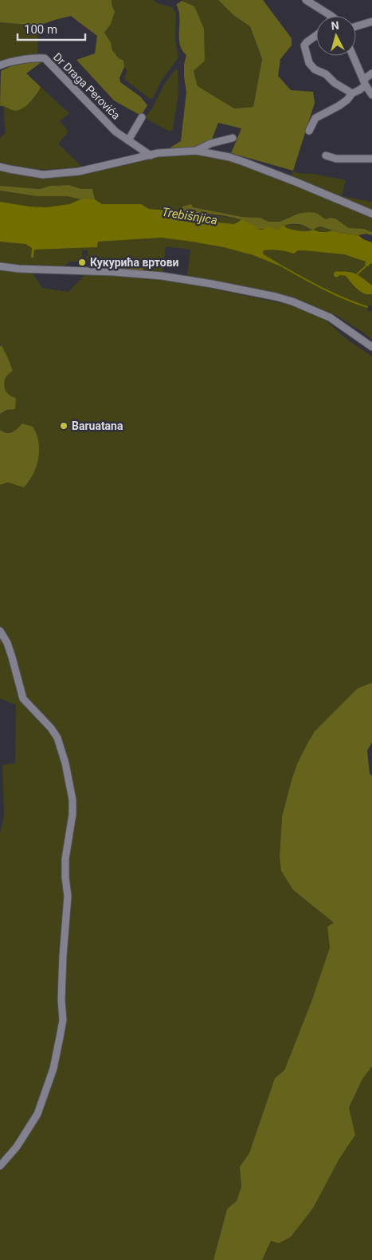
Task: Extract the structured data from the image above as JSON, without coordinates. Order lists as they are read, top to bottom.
{
  "streets": {
    "street": ["Dr Draga Perovića"]
  },
  "water": ["Trebišnjica"],
  "places": ["Кукурића вртови", "Baruatana"],
  "scale_bar": "100 m",
  "north": "top"
}
